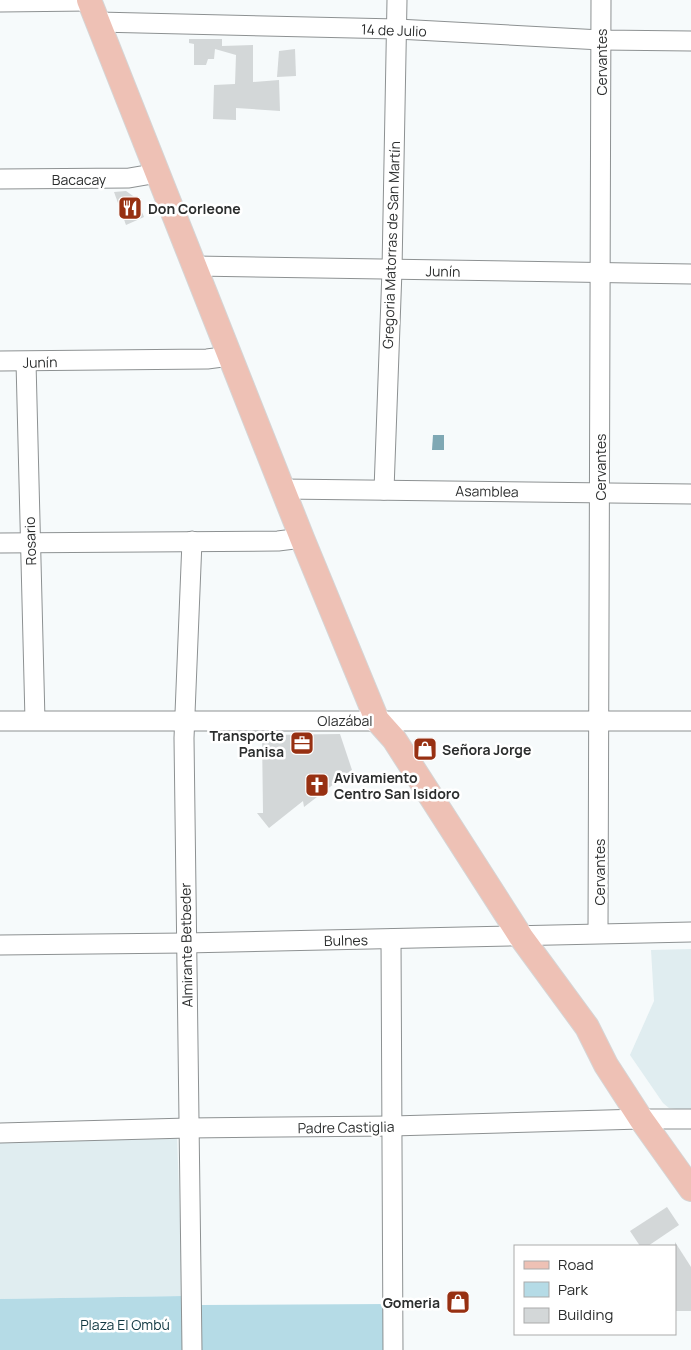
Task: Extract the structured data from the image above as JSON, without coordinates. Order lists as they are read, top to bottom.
{
  "streets": {
    "street": [
      "14 de Julio",
      "Cervantes",
      "Bacacay",
      "Gregoria Matorras de San Martín",
      "Junín",
      "Asamblea",
      "Rosario",
      "Olazábal",
      "Bulnes",
      "Almirante Betbeder",
      "Padre Castiglia"
    ]
  },
  "crossings": [
    ["14 de Julio", "Cervantes"],
    ["14 de Julio", "Gregoria Matorras de San Martín"],
    ["Cervantes", "Junín"],
    ["Cervantes", "Asamblea"],
    ["Cervantes", "Olazábal"],
    ["Cervantes", "Bulnes"],
    ["Gregoria Matorras de San Martín", "Junín"],
    ["Gregoria Matorras de San Martín", "Asamblea"],
    ["Junín", "Rosario"],
    ["Rosario", "Olazábal"],
    ["Olazábal", "Almirante Betbeder"],
    ["Bulnes", "Almirante Betbeder"],
    ["Almirante Betbeder", "Padre Castiglia"]
  ],
  "parks": ["Plaza El Ombú"],
  "places": {
    "restaurant": ["Don Corleone"],
    "office": ["Transporte Panisa"],
    "shop": ["Señora Jorge", "Gomeria"],
    "church": ["Avivamiento Centro San Isidoro"]
  },
  "legend": ["Road", "Park", "Building"]
}
